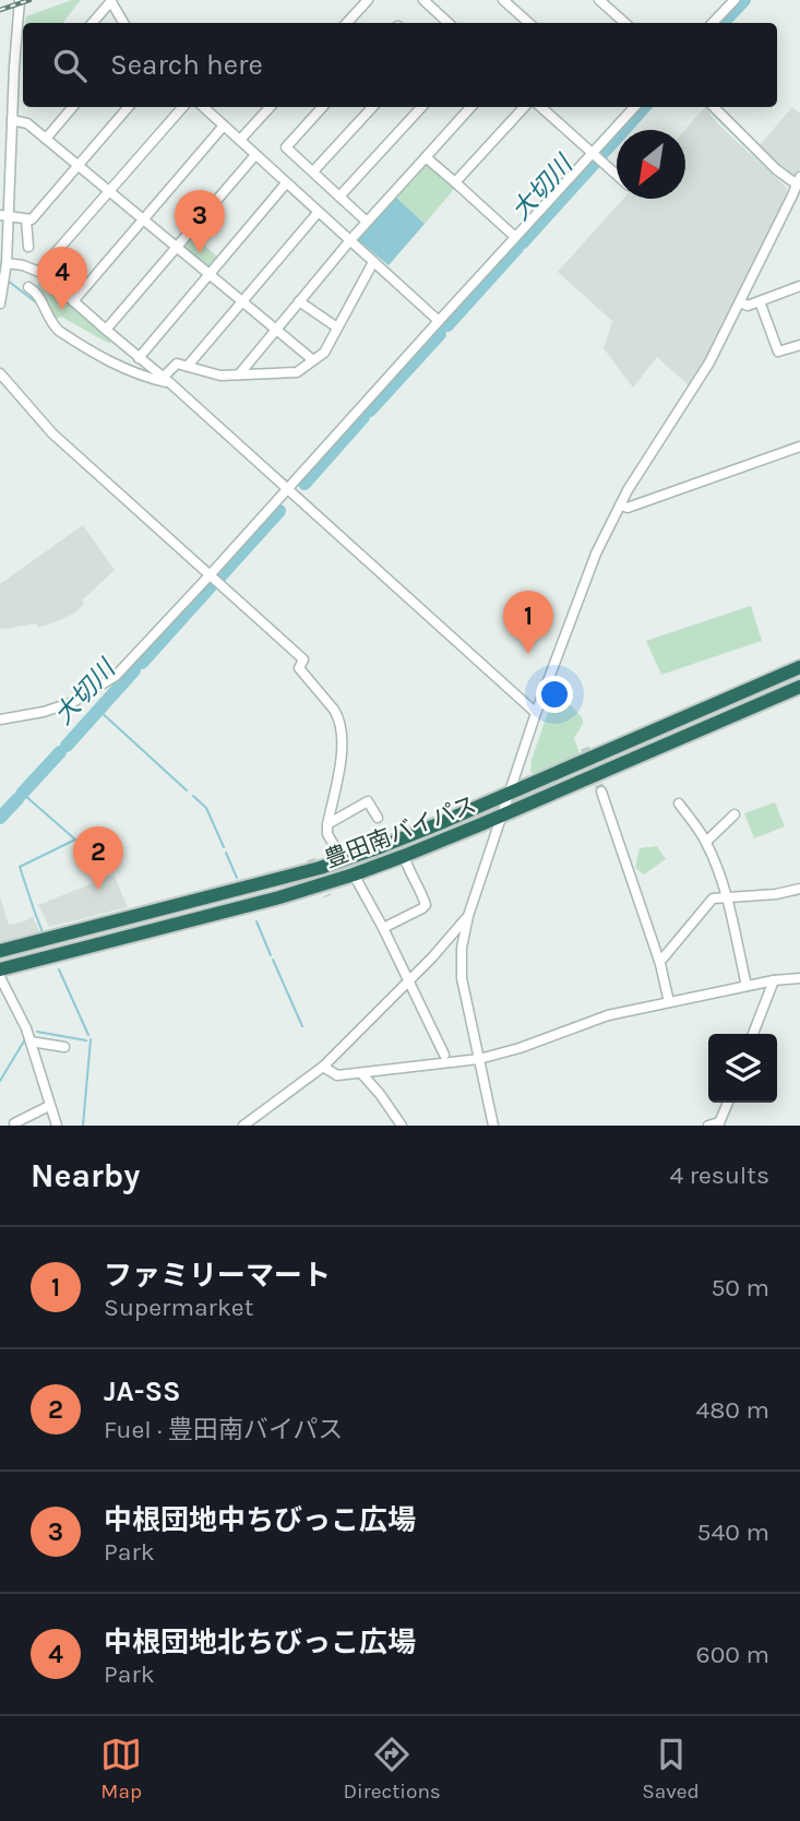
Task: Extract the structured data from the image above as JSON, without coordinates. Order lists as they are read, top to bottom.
{
  "streets": {
    "highway": ["豊田南バイパス"]
  },
  "water": ["大切川"],
  "north": "bottom left",
  "page": {
    "search": "Search here",
    "pins": [
      "3",
      "4",
      "1",
      "2"
    ],
    "heading": ["Nearby", "4 results"],
    "list": [
      {
        "mark": "1",
        "name": "ファミリーマート",
        "note": "Supermarket",
        "value": "50 m"
      },
      {
        "mark": "2",
        "name": "JA-SS",
        "note": "Fuel · 豊田南バイパス",
        "value": "480 m"
      },
      {
        "mark": "3",
        "name": "中根団地中ちびっこ広場",
        "note": "Park",
        "value": "540 m"
      },
      {
        "mark": "4",
        "name": "中根団地北ちびっこ広場",
        "note": "Park",
        "value": "600 m"
      }
    ],
    "nav": ["Map", "Directions", "Saved"]
  }
}
